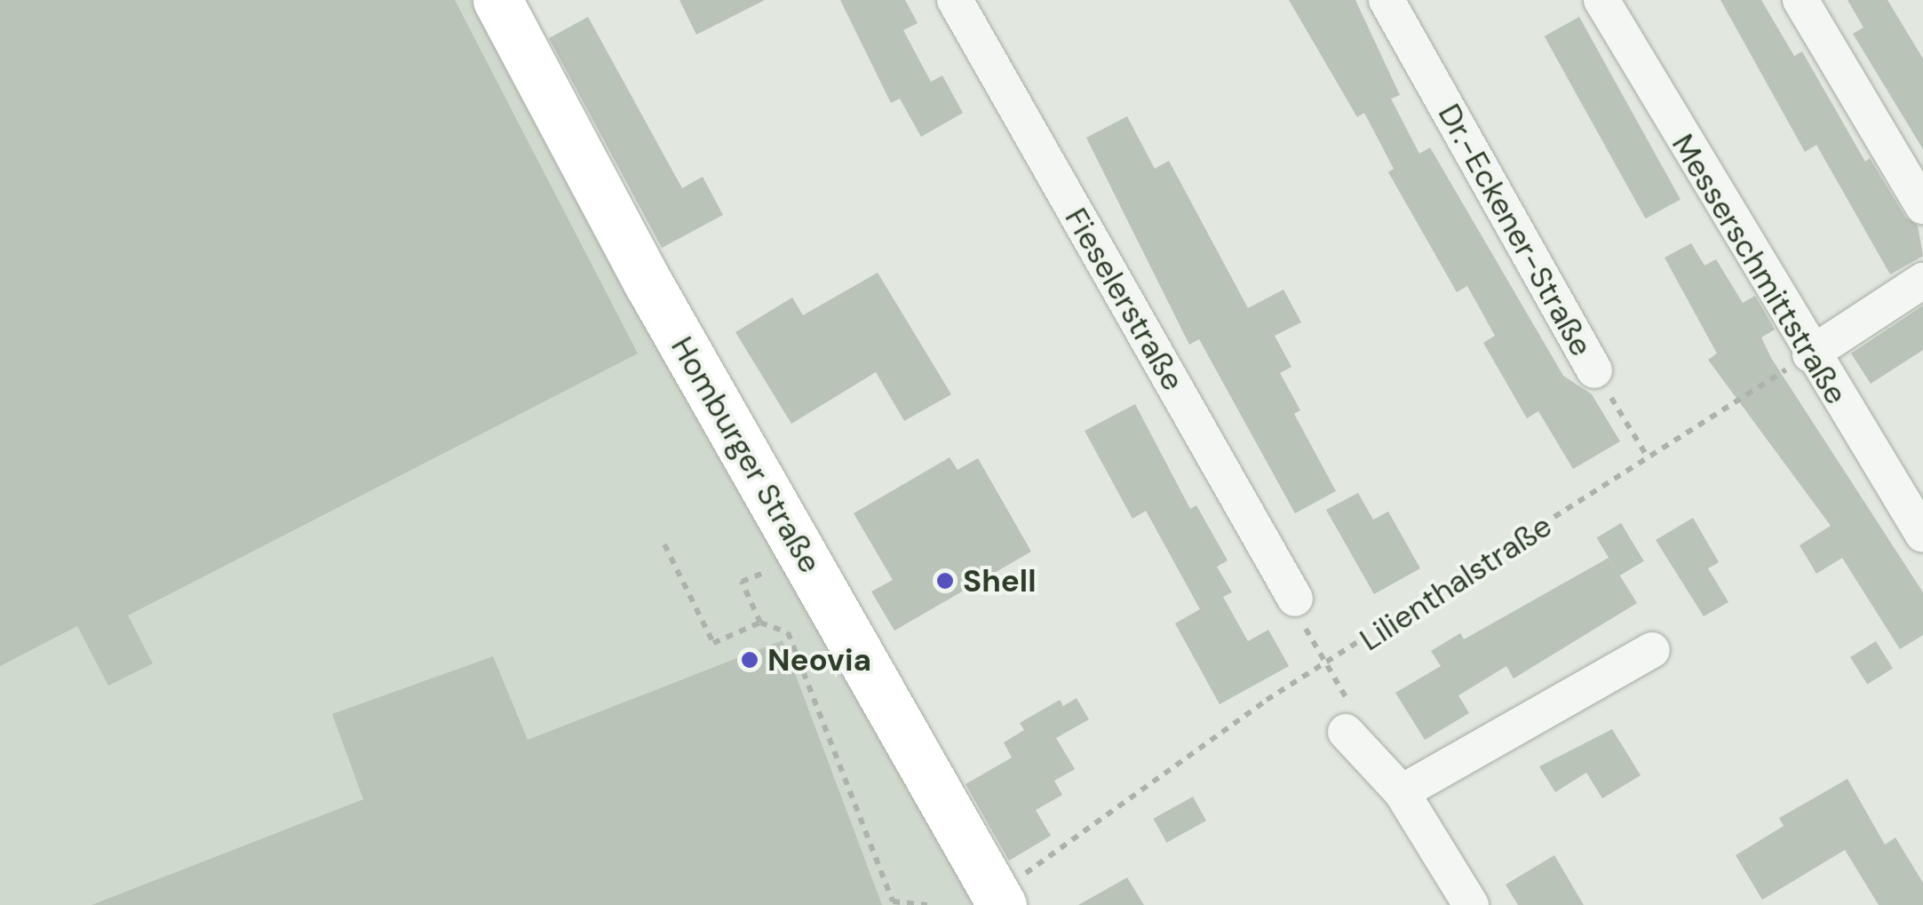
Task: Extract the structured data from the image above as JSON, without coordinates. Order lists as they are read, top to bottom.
{
  "streets": {
    "main road": ["Homburger Straße"],
    "street": ["Dr.-Eckener-Straße", "Messerschmittstraße", "Fieselerstraße"],
    "path": ["Lilienthalstraße"]
  },
  "crossings": [
    ["Dr.-Eckener-Straße", "Lilienthalstraße"],
    ["Messerschmittstraße", "Lilienthalstraße"],
    ["Homburger Straße", "Lilienthalstraße"]
  ],
  "places": ["Shell", "Neovia"]
}
